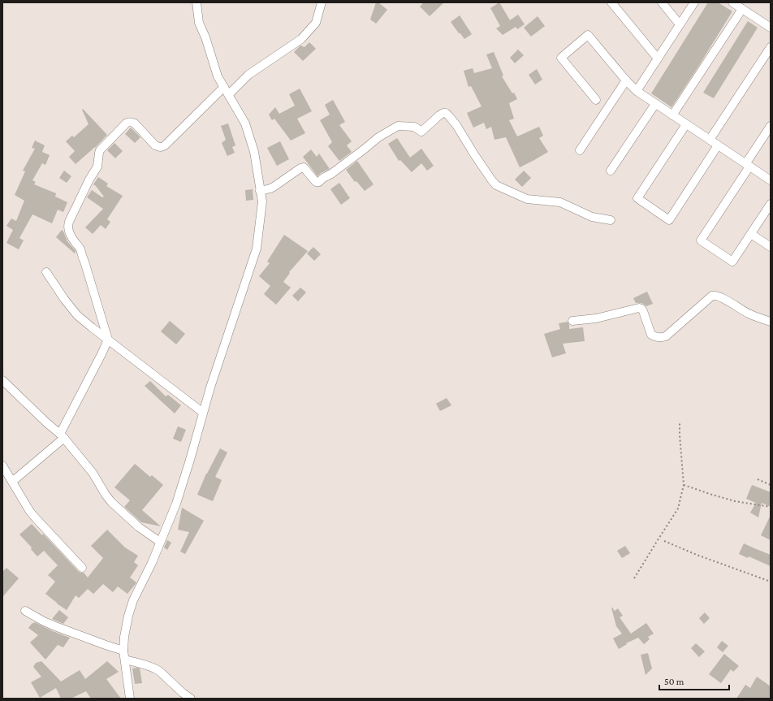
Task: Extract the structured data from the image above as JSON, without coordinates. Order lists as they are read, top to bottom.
{
  "scale_bar": "50 m"
}
